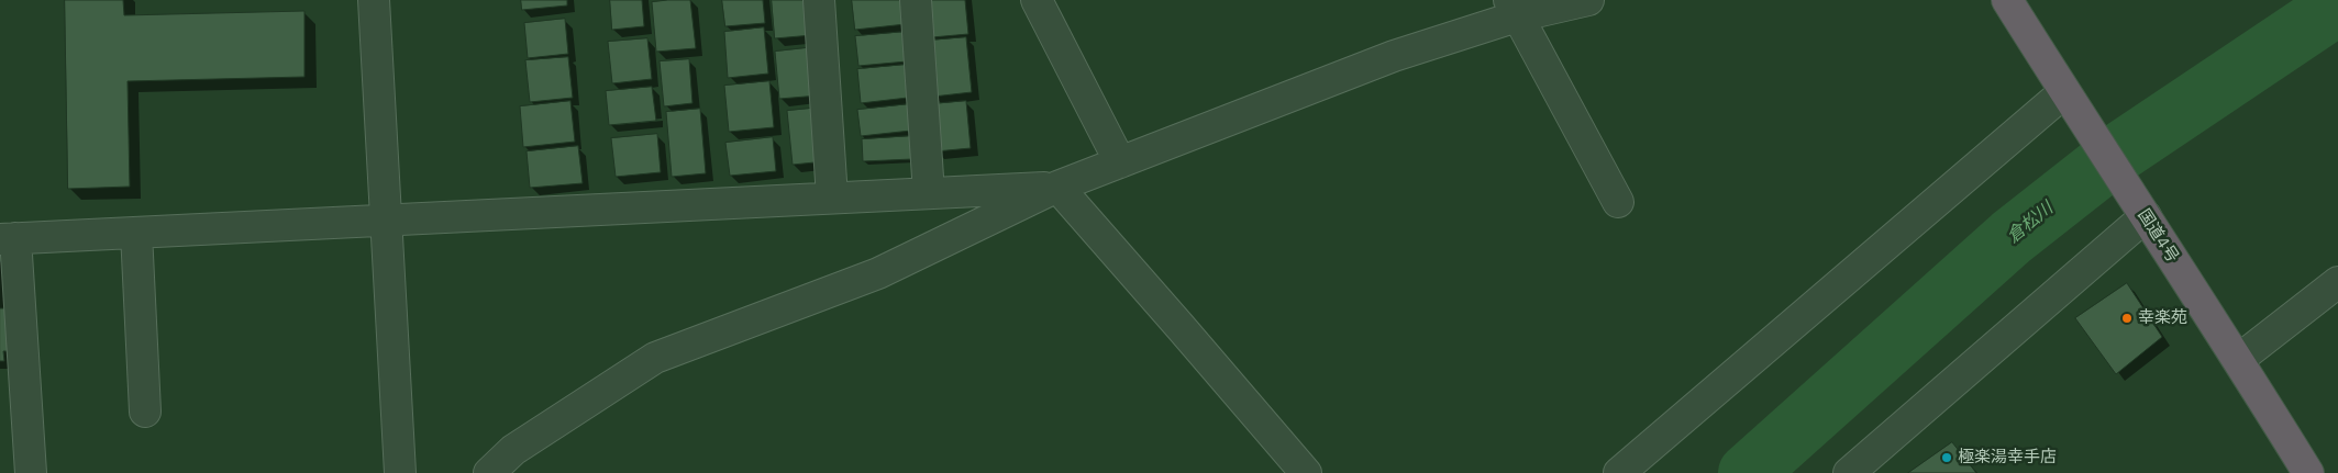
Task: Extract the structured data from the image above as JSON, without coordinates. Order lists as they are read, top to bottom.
{
  "streets": {
    "highway": ["国道4号"]
  },
  "water": ["倉松川"],
  "places": ["幸楽苑", "極楽湯幸手店"]
}
